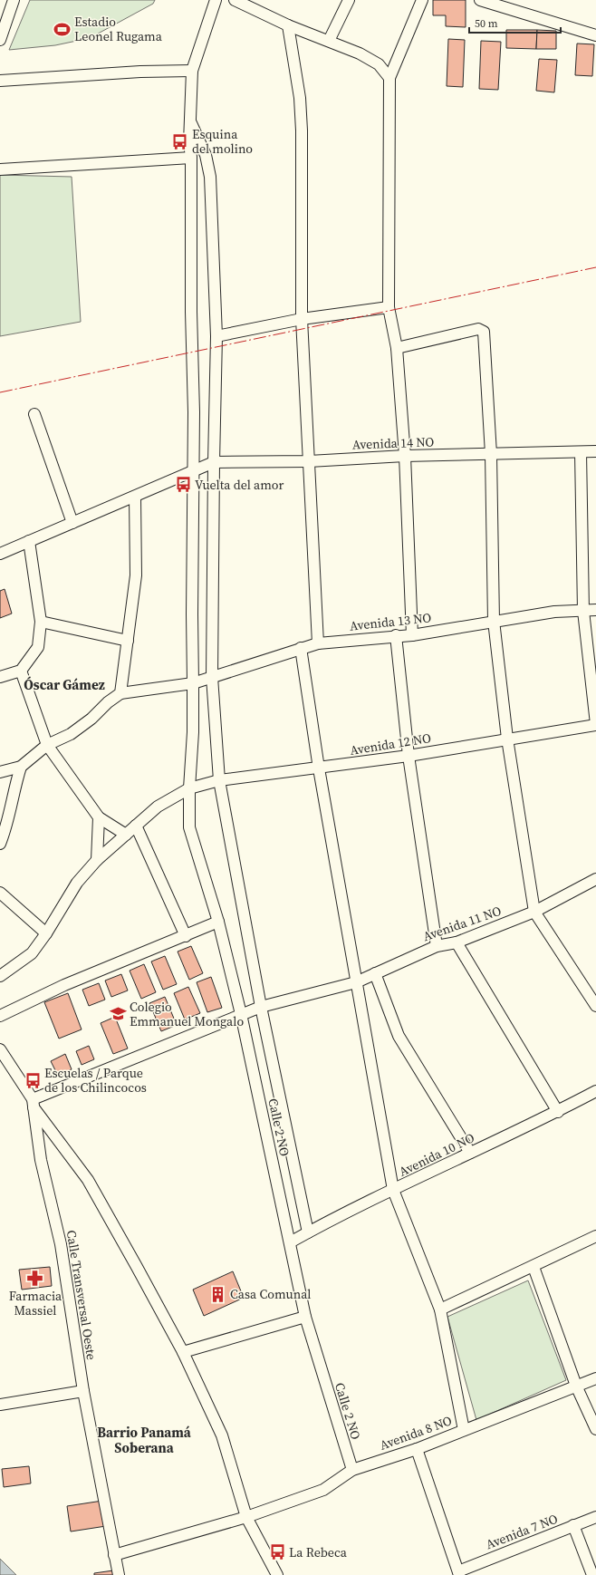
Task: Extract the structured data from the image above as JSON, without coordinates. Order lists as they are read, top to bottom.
{
  "streets": {
    "street": [
      "Avenida 14 NO",
      "Avenida 13 NO",
      "Avenida 12 NO",
      "Avenida 11 NO",
      "Calle 2 NO",
      "Avenida 10 NO",
      "Calle Transversal Oeste",
      "Avenida 8 NO",
      "Avenida 7 NO"
    ]
  },
  "crossings": [
    ["Avenida 14 NO", "Calle 2 NO"],
    ["Avenida 13 NO", "Calle 2 NO"],
    ["Avenida 12 NO", "Calle 2 NO"],
    ["Avenida 11 NO", "Calle 2 NO"],
    ["Avenida 11 NO", "Calle Transversal Oeste"],
    ["Calle 2 NO", "Avenida 10 NO"],
    ["Calle 2 NO", "Avenida 8 NO"],
    ["Calle Transversal Oeste", "Avenida 8 NO"]
  ],
  "districts": ["Óscar Gámez", "Barrio Panamá Soberana"],
  "places": {
    "sports": ["Estadio Leonel Rugama"],
    "bus stop": [
      "Esquina del molino",
      "Vuelta del amor",
      "Escuelas / Parque de los Chilincocos",
      "La Rebeca"
    ],
    "school or university": ["Colegio Emmanuel Mongalo"],
    "pharmacy": ["Farmacia Massiel"],
    "building": ["Casa Comunal"]
  },
  "scale_bar": "50 m"
}
